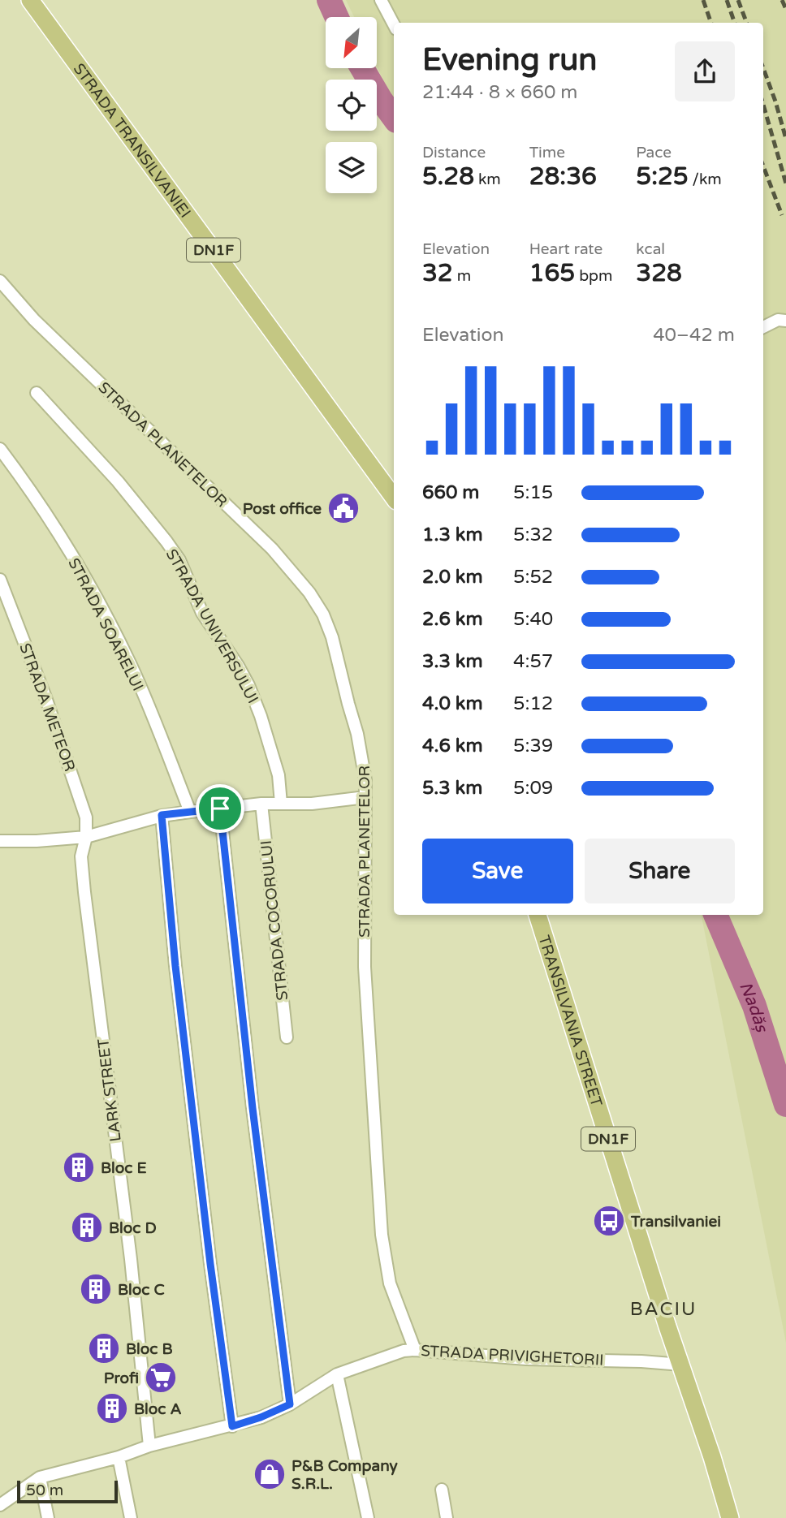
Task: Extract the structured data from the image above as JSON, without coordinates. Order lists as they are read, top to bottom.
{
  "streets": {
    "main road": ["STRADA TRANSILVANIEI", "DN1F", "TRANSILVANIA STREET"],
    "street": [
      "STRADA PLANETELOR",
      "STRADA SOARELUI",
      "STRADA UNIVERSULUI",
      "STRADA METEOR",
      "STRADA COCORULUI",
      "LARK STREET",
      "STRADA PRIVIGHETORII"
    ]
  },
  "crossings": [
    ["STRADA PLANETELOR", "STRADA PRIVIGHETORII"],
    ["STRADA METEOR", "LARK STREET"],
    ["TRANSILVANIA STREET", "STRADA PRIVIGHETORII"],
    ["LARK STREET", "STRADA PRIVIGHETORII"]
  ],
  "districts": ["BACIU"],
  "water": ["Nadăș"],
  "places": {
    "public building": ["Post office"],
    "building": [
      "Bloc E",
      "Bloc D",
      "Bloc C",
      "Bloc B",
      "Bloc A"
    ],
    "bus stop": ["Transilvaniei"],
    "supermarket": ["Profi"],
    "shop": ["P&B Company S.R.L."]
  },
  "scale_bar": "50 m",
  "north": "bottom left",
  "page": {
    "heading": ["Evening run", "21:44 · 8 × 660 m"],
    "stats": [
      ["Distance", "5.28 km"],
      ["Time", "28:36"],
      ["Pace", "5:25 /km"],
      ["Elevation", "32 m"],
      ["Heart rate", "165 bpm"],
      ["kcal", "328"]
    ],
    "chart": ["Elevation", "40–42 m"],
    "list": [
      {
        "name": "660 m",
        "note": "5:15"
      },
      {
        "name": "1.3 km",
        "note": "5:32"
      },
      {
        "name": "2.0 km",
        "note": "5:52"
      },
      {
        "name": "2.6 km",
        "note": "5:40"
      },
      {
        "name": "3.3 km",
        "note": "4:57"
      },
      {
        "name": "4.0 km",
        "note": "5:12"
      },
      {
        "name": "4.6 km",
        "note": "5:39"
      },
      {
        "name": "5.3 km",
        "note": "5:09"
      }
    ],
    "buttons": ["Save", "Share"],
    "scale": "50 m"
  }
}
